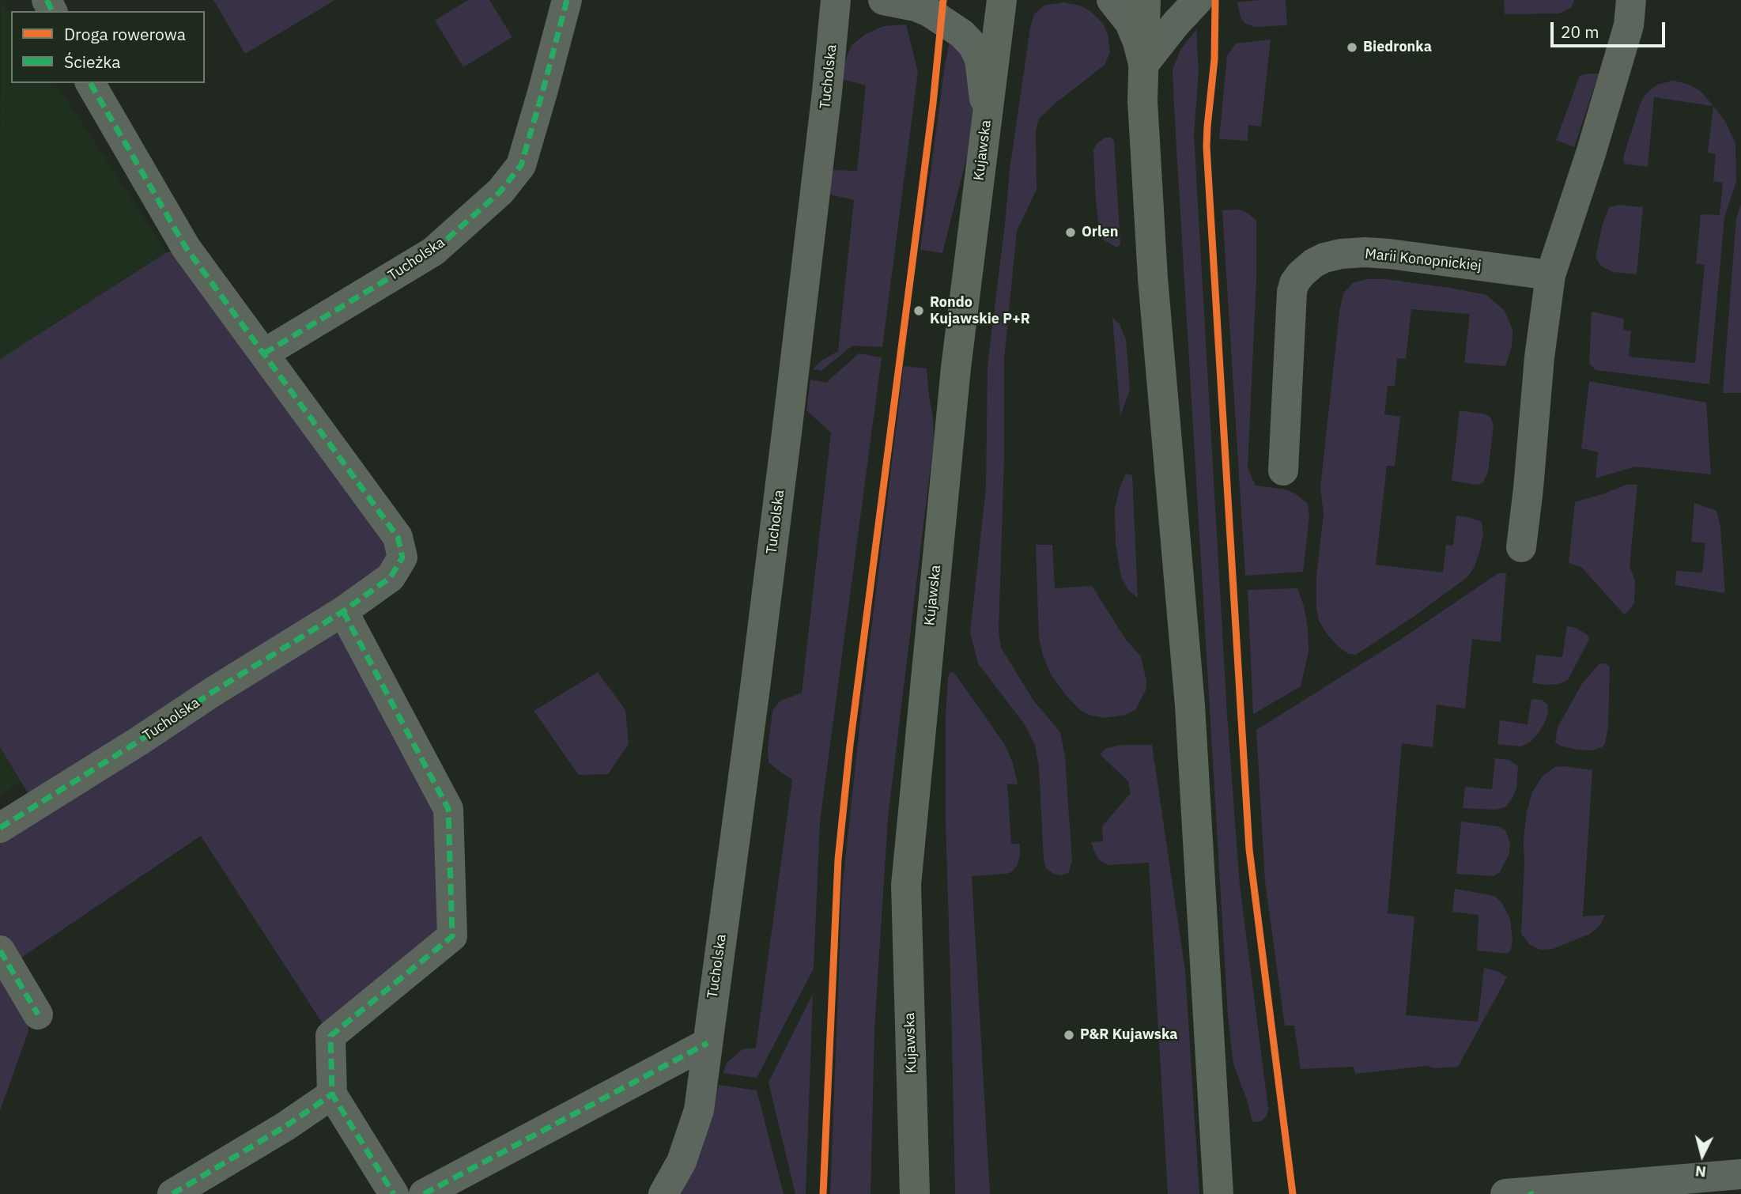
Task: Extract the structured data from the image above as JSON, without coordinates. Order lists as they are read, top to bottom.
{
  "streets": {
    "main road": ["Kujawska"],
    "street": ["Tucholska", "Marii Konopnickiej"]
  },
  "places": [
    "Biedronka",
    "Orlen",
    "Rondo Kujawskie P+R",
    "P&R Kujawska"
  ],
  "legend": ["Droga rowerowa", "Ścieżka"],
  "scale_bar": "20 m",
  "north": "bottom"
}
